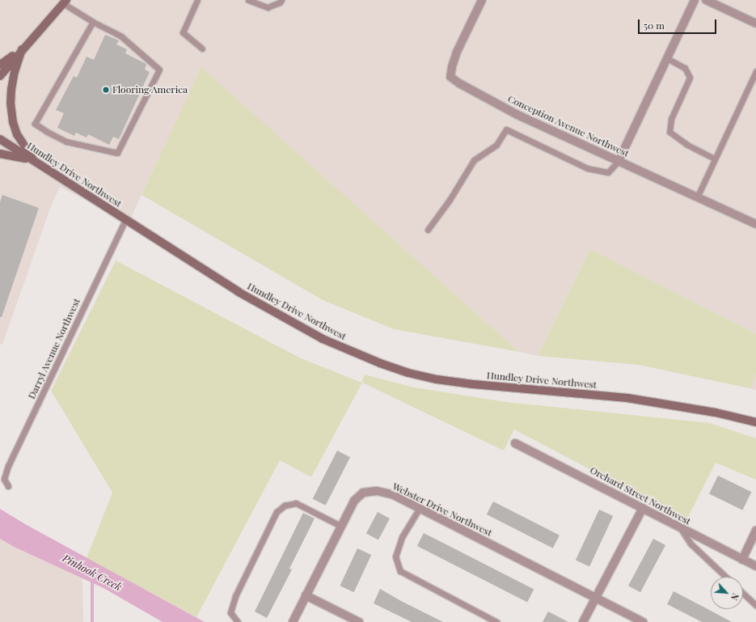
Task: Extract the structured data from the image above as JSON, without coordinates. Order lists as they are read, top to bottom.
{
  "streets": {
    "street": [
      "Conception Avenue Northwest",
      "Hundley Drive Northwest",
      "Orchard Street Northwest",
      "Webster Drive Northwest"
    ],
    "lane": ["Darryl Avenue Northwest"]
  },
  "crossings": [
    ["Hundley Drive Northwest", "Darryl Avenue Northwest"]
  ],
  "water": ["Pinhook Creek"],
  "places": ["Flooring America"],
  "scale_bar": "50 m",
  "north": "bottom right"
}
